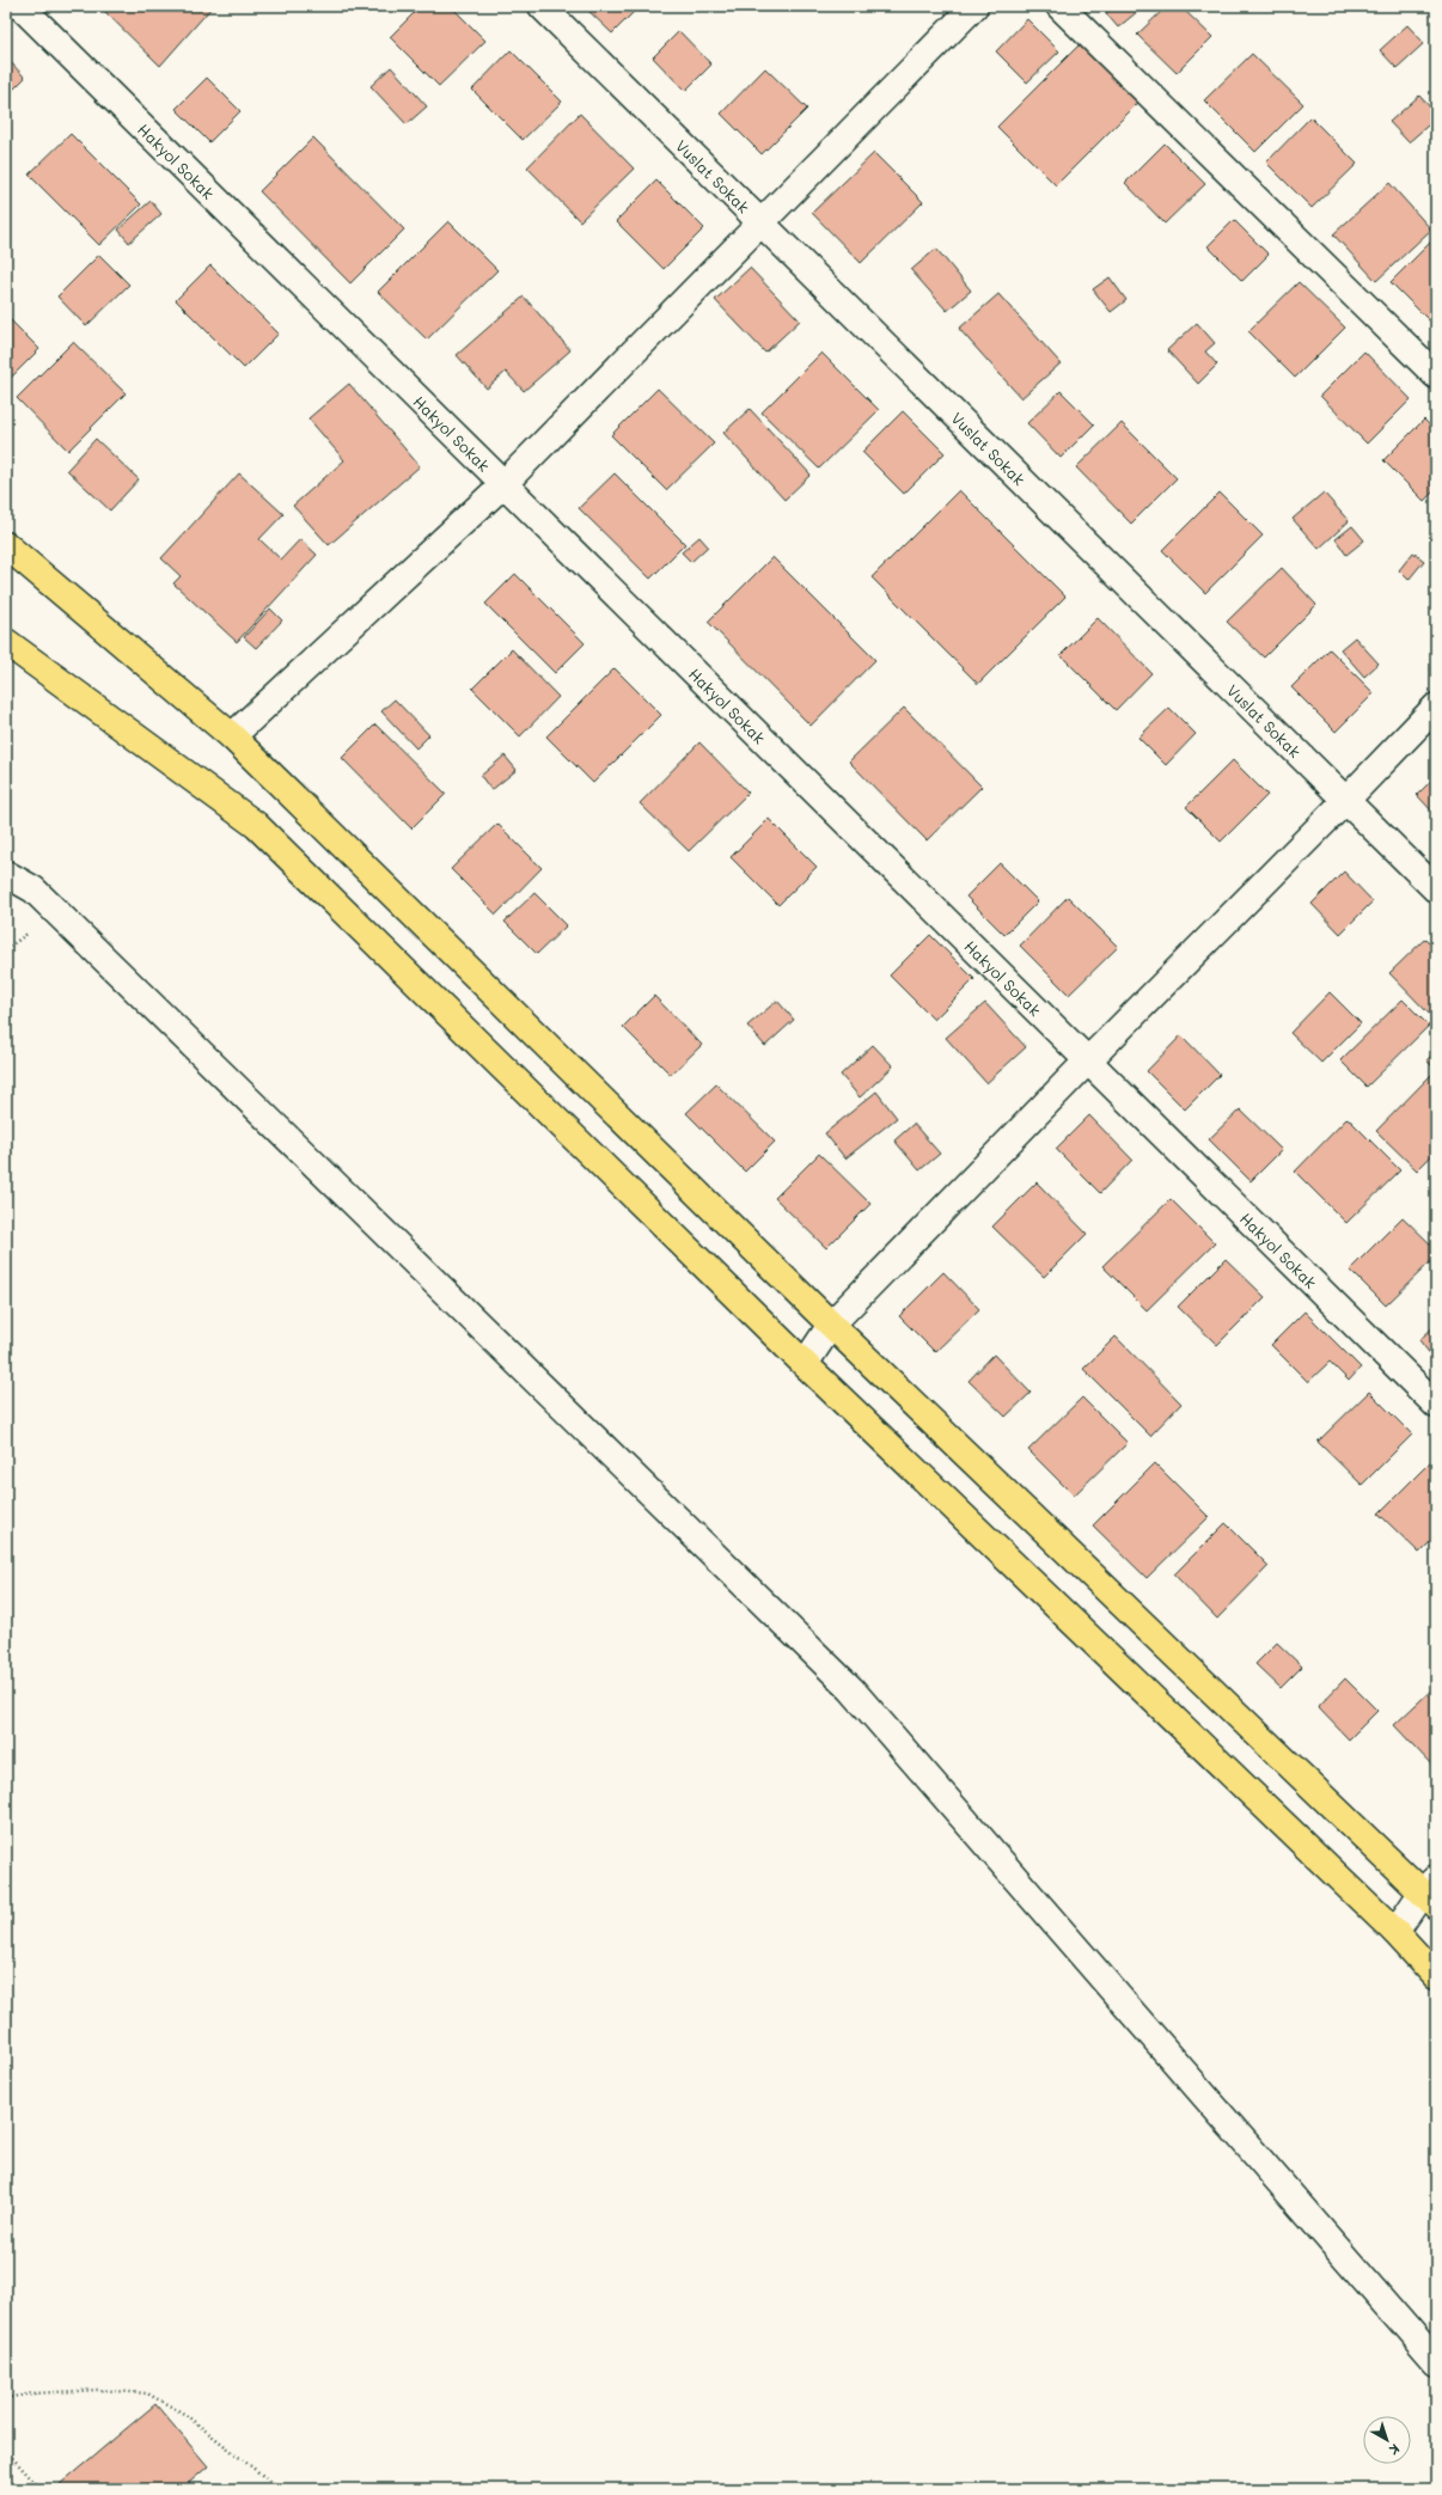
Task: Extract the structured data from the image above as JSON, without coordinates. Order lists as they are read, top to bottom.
{
  "streets": {
    "street": ["Hakyol Sokak", "Vuslat Sokak"]
  },
  "north": "bottom right"
}
